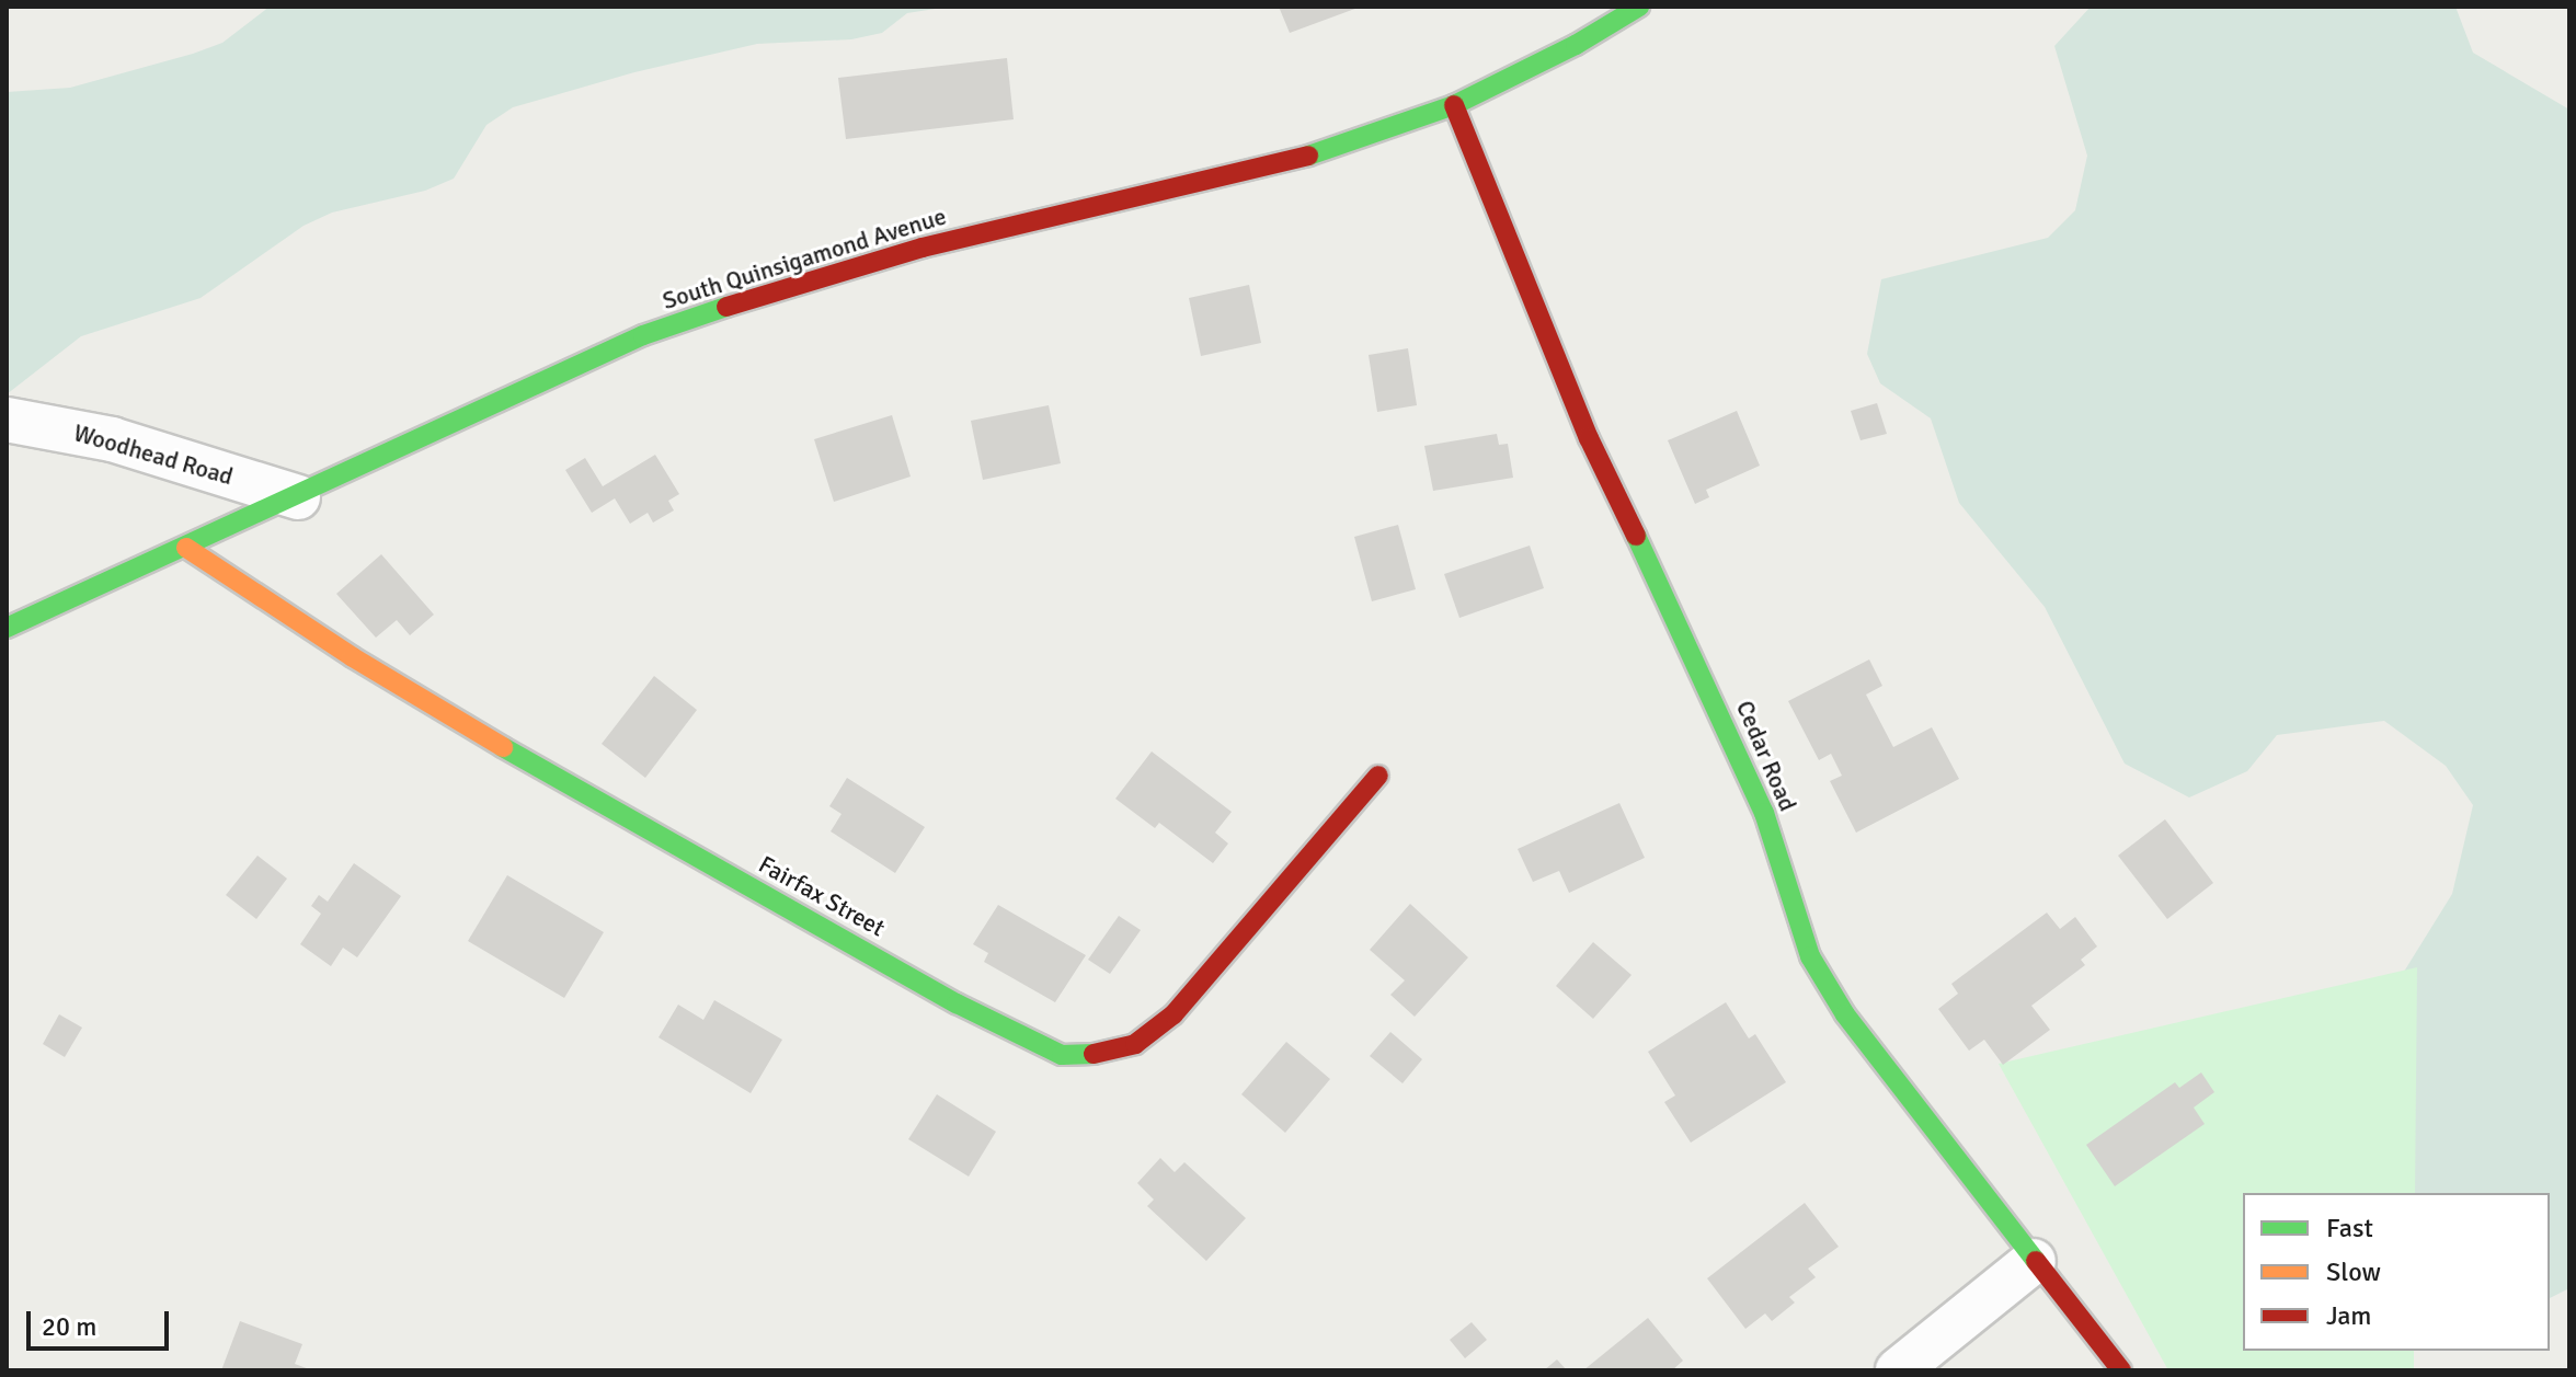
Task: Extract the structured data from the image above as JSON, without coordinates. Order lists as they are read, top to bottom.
{
  "streets": {
    "street": [
      "South Quinsigamond Avenue",
      "Woodhead Road",
      "Cedar Road",
      "Fairfax Street"
    ]
  },
  "crossings": [
    ["South Quinsigamond Avenue", "Woodhead Road"],
    ["South Quinsigamond Avenue", "Cedar Road"],
    ["South Quinsigamond Avenue", "Fairfax Street"]
  ],
  "legend": ["Fast", "Slow", "Jam"],
  "scale_bar": "20 m"
}
